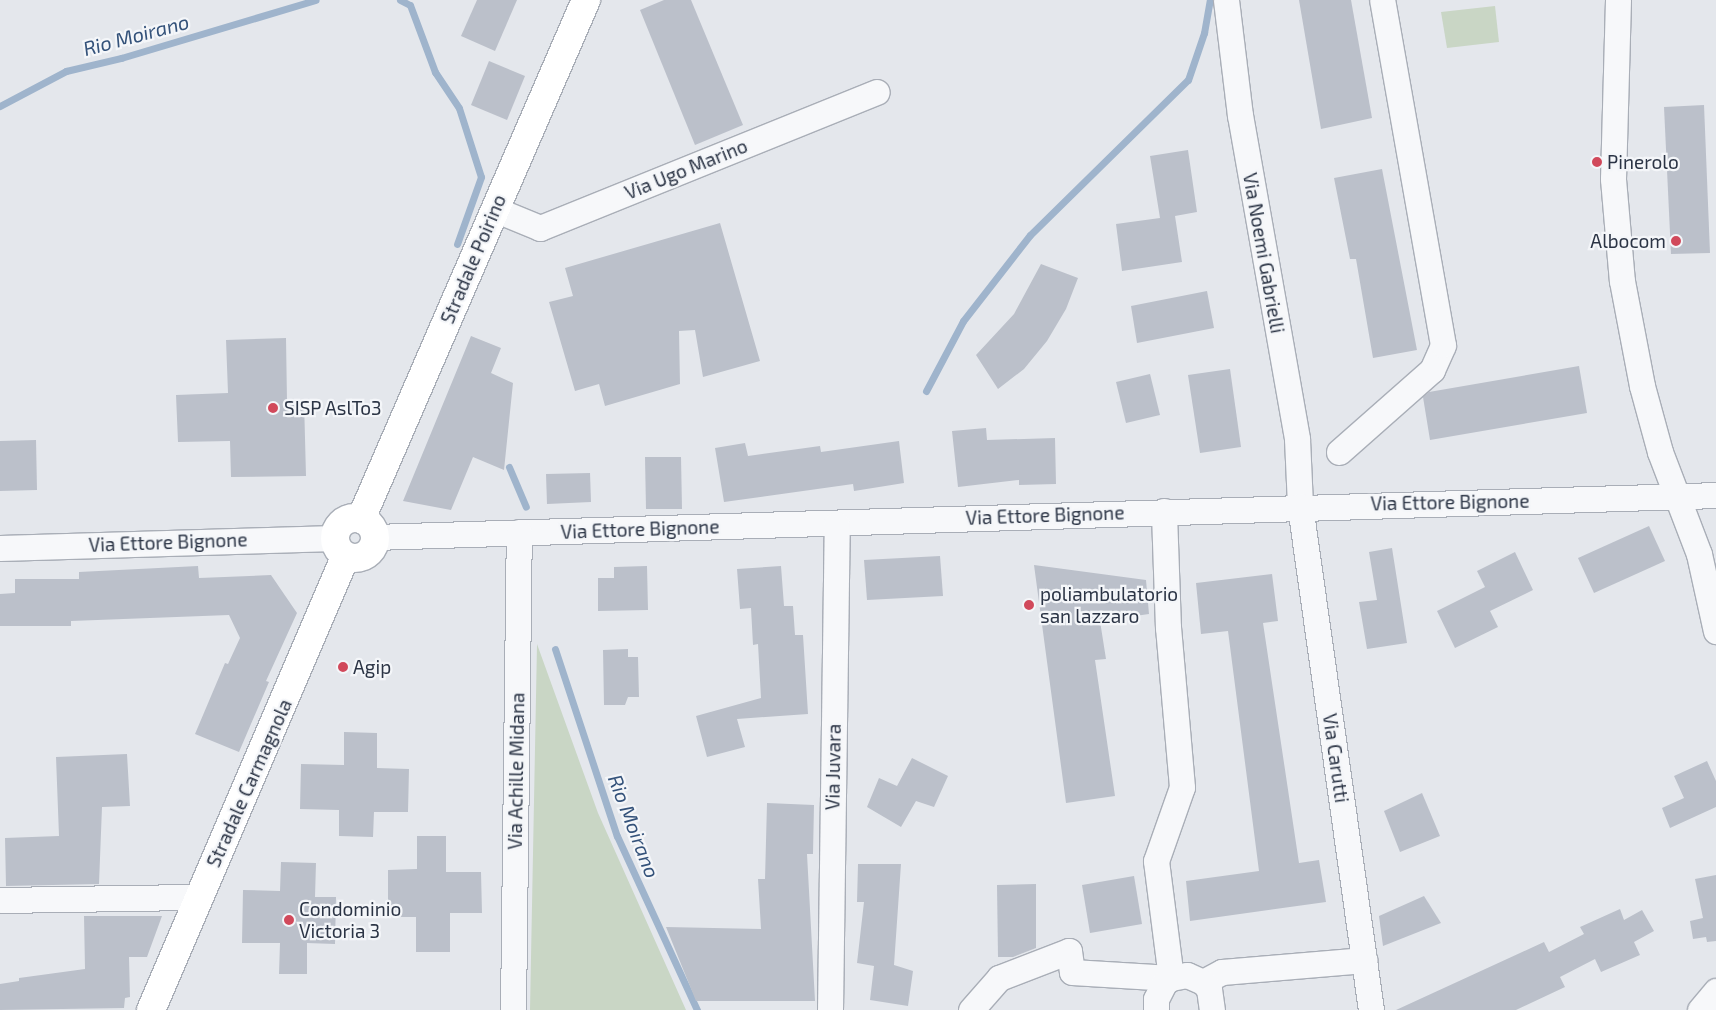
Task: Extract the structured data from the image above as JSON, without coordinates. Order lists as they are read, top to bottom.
{
  "streets": {
    "main road": ["Stradale Poirino", "Stradale Carmagnola"],
    "street": [
      "Via Ugo Marino",
      "Via Noemi Gabrielli",
      "Via Ettore Bignone",
      "Via Carutti",
      "Via Juvara",
      "Via Achille Midana"
    ]
  },
  "crossings": [
    ["Via Ugo Marino", "Stradale Poirino"],
    ["Via Noemi Gabrielli", "Via Ettore Bignone"],
    ["Via Noemi Gabrielli", "Via Carutti"],
    ["Stradale Poirino", "Via Ettore Bignone"],
    ["Stradale Poirino", "Stradale Carmagnola"],
    ["Via Ettore Bignone", "Via Carutti"],
    ["Via Ettore Bignone", "Via Juvara"],
    ["Via Ettore Bignone", "Via Achille Midana"],
    ["Via Ettore Bignone", "Stradale Carmagnola"]
  ],
  "water": ["Rio Moirano"],
  "places": [
    "Pinerolo",
    "Albocom",
    "SISP AslTo3",
    "poliambulatorio san lazzaro",
    "Agip",
    "Condominio Victoria 3"
  ]
}
